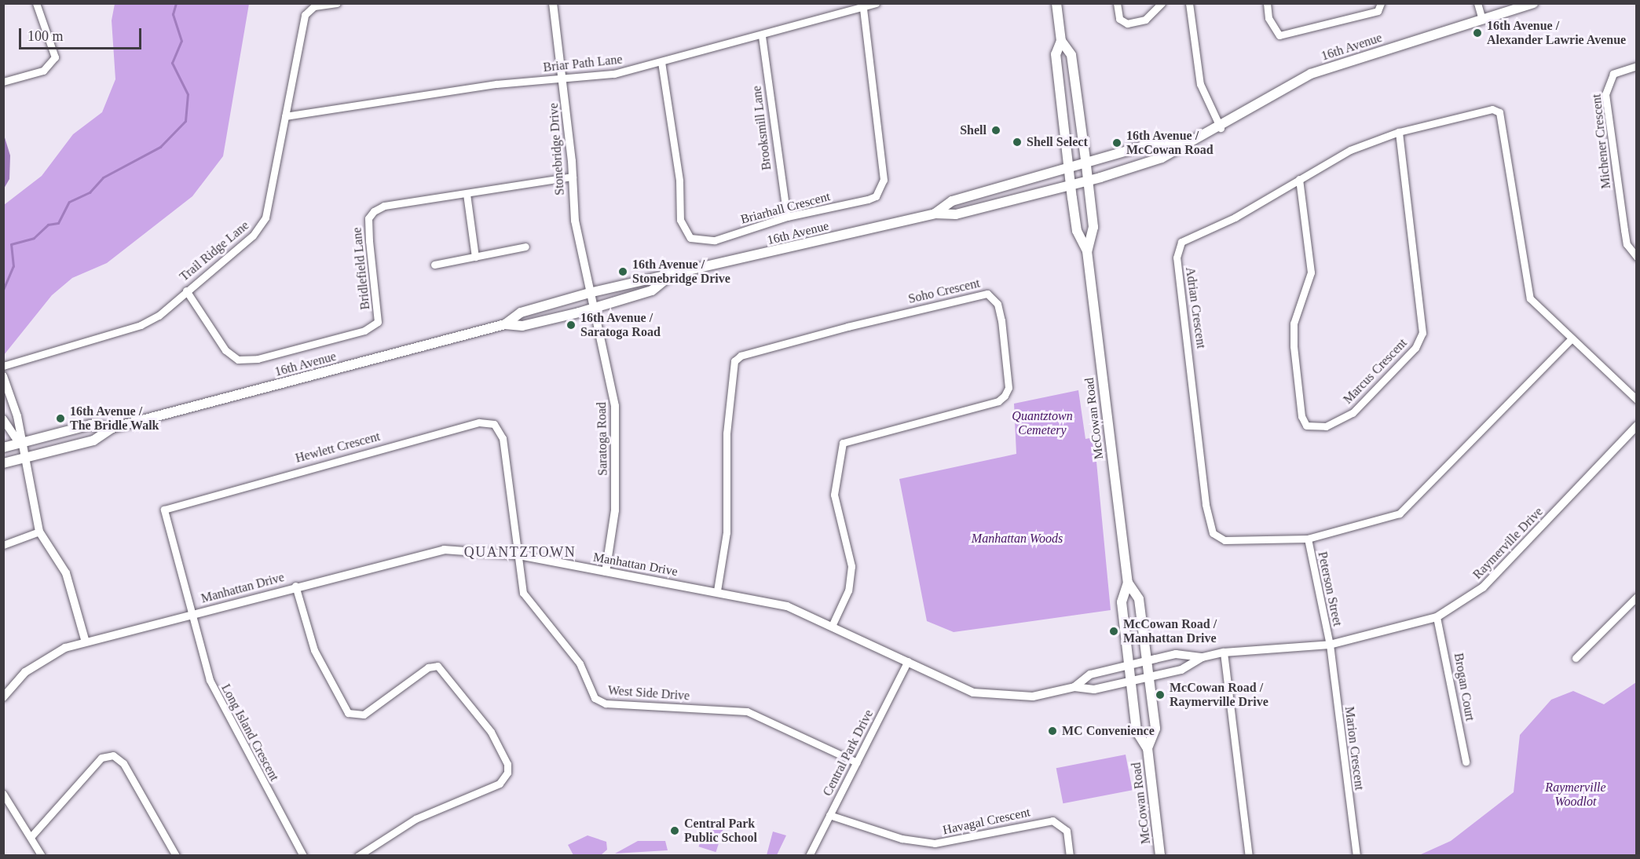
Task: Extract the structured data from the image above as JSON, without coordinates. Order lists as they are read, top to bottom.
{
  "streets": {
    "main road": ["16th Avenue", "McCowan Road"],
    "street": [
      "Briar Path Lane",
      "Brooksmill Lane",
      "Michener Crescent",
      "Stonebridge Drive",
      "Briarhall Crescent",
      "Trail Ridge Lane",
      "Bridlefield Lane",
      "Soho Crescent",
      "Adrian Crescent",
      "Marcus Crescent",
      "Saratoga Road",
      "Hewlett Crescent",
      "Raymerville Drive",
      "Manhattan Drive",
      "Peterson Street",
      "Brogan Court",
      "West Side Drive",
      "Long Island Crescent",
      "Marion Crescent",
      "Central Park Drive",
      "Havagal Crescent"
    ]
  },
  "crossings": [
    ["16th Avenue", "Stonebridge Drive"],
    ["16th Avenue", "McCowan Road"],
    ["16th Avenue", "Saratoga Road"],
    ["Briar Path Lane", "Brooksmill Lane"],
    ["Briar Path Lane", "Stonebridge Drive"],
    ["Briar Path Lane", "Briarhall Crescent"],
    ["Briar Path Lane", "Trail Ridge Lane"],
    ["Brooksmill Lane", "Briarhall Crescent"],
    ["Stonebridge Drive", "Bridlefield Lane"],
    ["Stonebridge Drive", "Saratoga Road"],
    ["Trail Ridge Lane", "Bridlefield Lane"],
    ["Soho Crescent", "Manhattan Drive"],
    ["Adrian Crescent", "Marcus Crescent"],
    ["Adrian Crescent", "Peterson Street"],
    ["McCowan Road", "Raymerville Drive"],
    ["McCowan Road", "Manhattan Drive"],
    ["Saratoga Road", "Manhattan Drive"],
    ["Hewlett Crescent", "Manhattan Drive"],
    ["Hewlett Crescent", "West Side Drive"],
    ["Hewlett Crescent", "Long Island Crescent"],
    ["Raymerville Drive", "Manhattan Drive"],
    ["Raymerville Drive", "Peterson Street"],
    ["Raymerville Drive", "Brogan Court"],
    ["Raymerville Drive", "Marion Crescent"],
    ["Manhattan Drive", "West Side Drive"],
    ["Manhattan Drive", "Long Island Crescent"],
    ["Manhattan Drive", "Central Park Drive"],
    ["Peterson Street", "Marion Crescent"],
    ["West Side Drive", "Central Park Drive"],
    ["Central Park Drive", "Havagal Crescent"]
  ],
  "districts": ["QUANTZTOWN"],
  "parks": ["Quantztown Cemetery", "Manhattan Woods", "Raymerville Woodlot"],
  "places": [
    "16th Avenue / Alexander Lawrie Avenue",
    "Shell",
    "Shell Select",
    "16th Avenue / McCowan Road",
    "16th Avenue / Stonebridge Drive",
    "16th Avenue / Saratoga Road",
    "16th Avenue / The Bridle Walk",
    "McCowan Road / Manhattan Drive",
    "McCowan Road / Raymerville Drive",
    "MC Convenience",
    "Central Park Public School"
  ],
  "scale_bar": "100 m"
}
